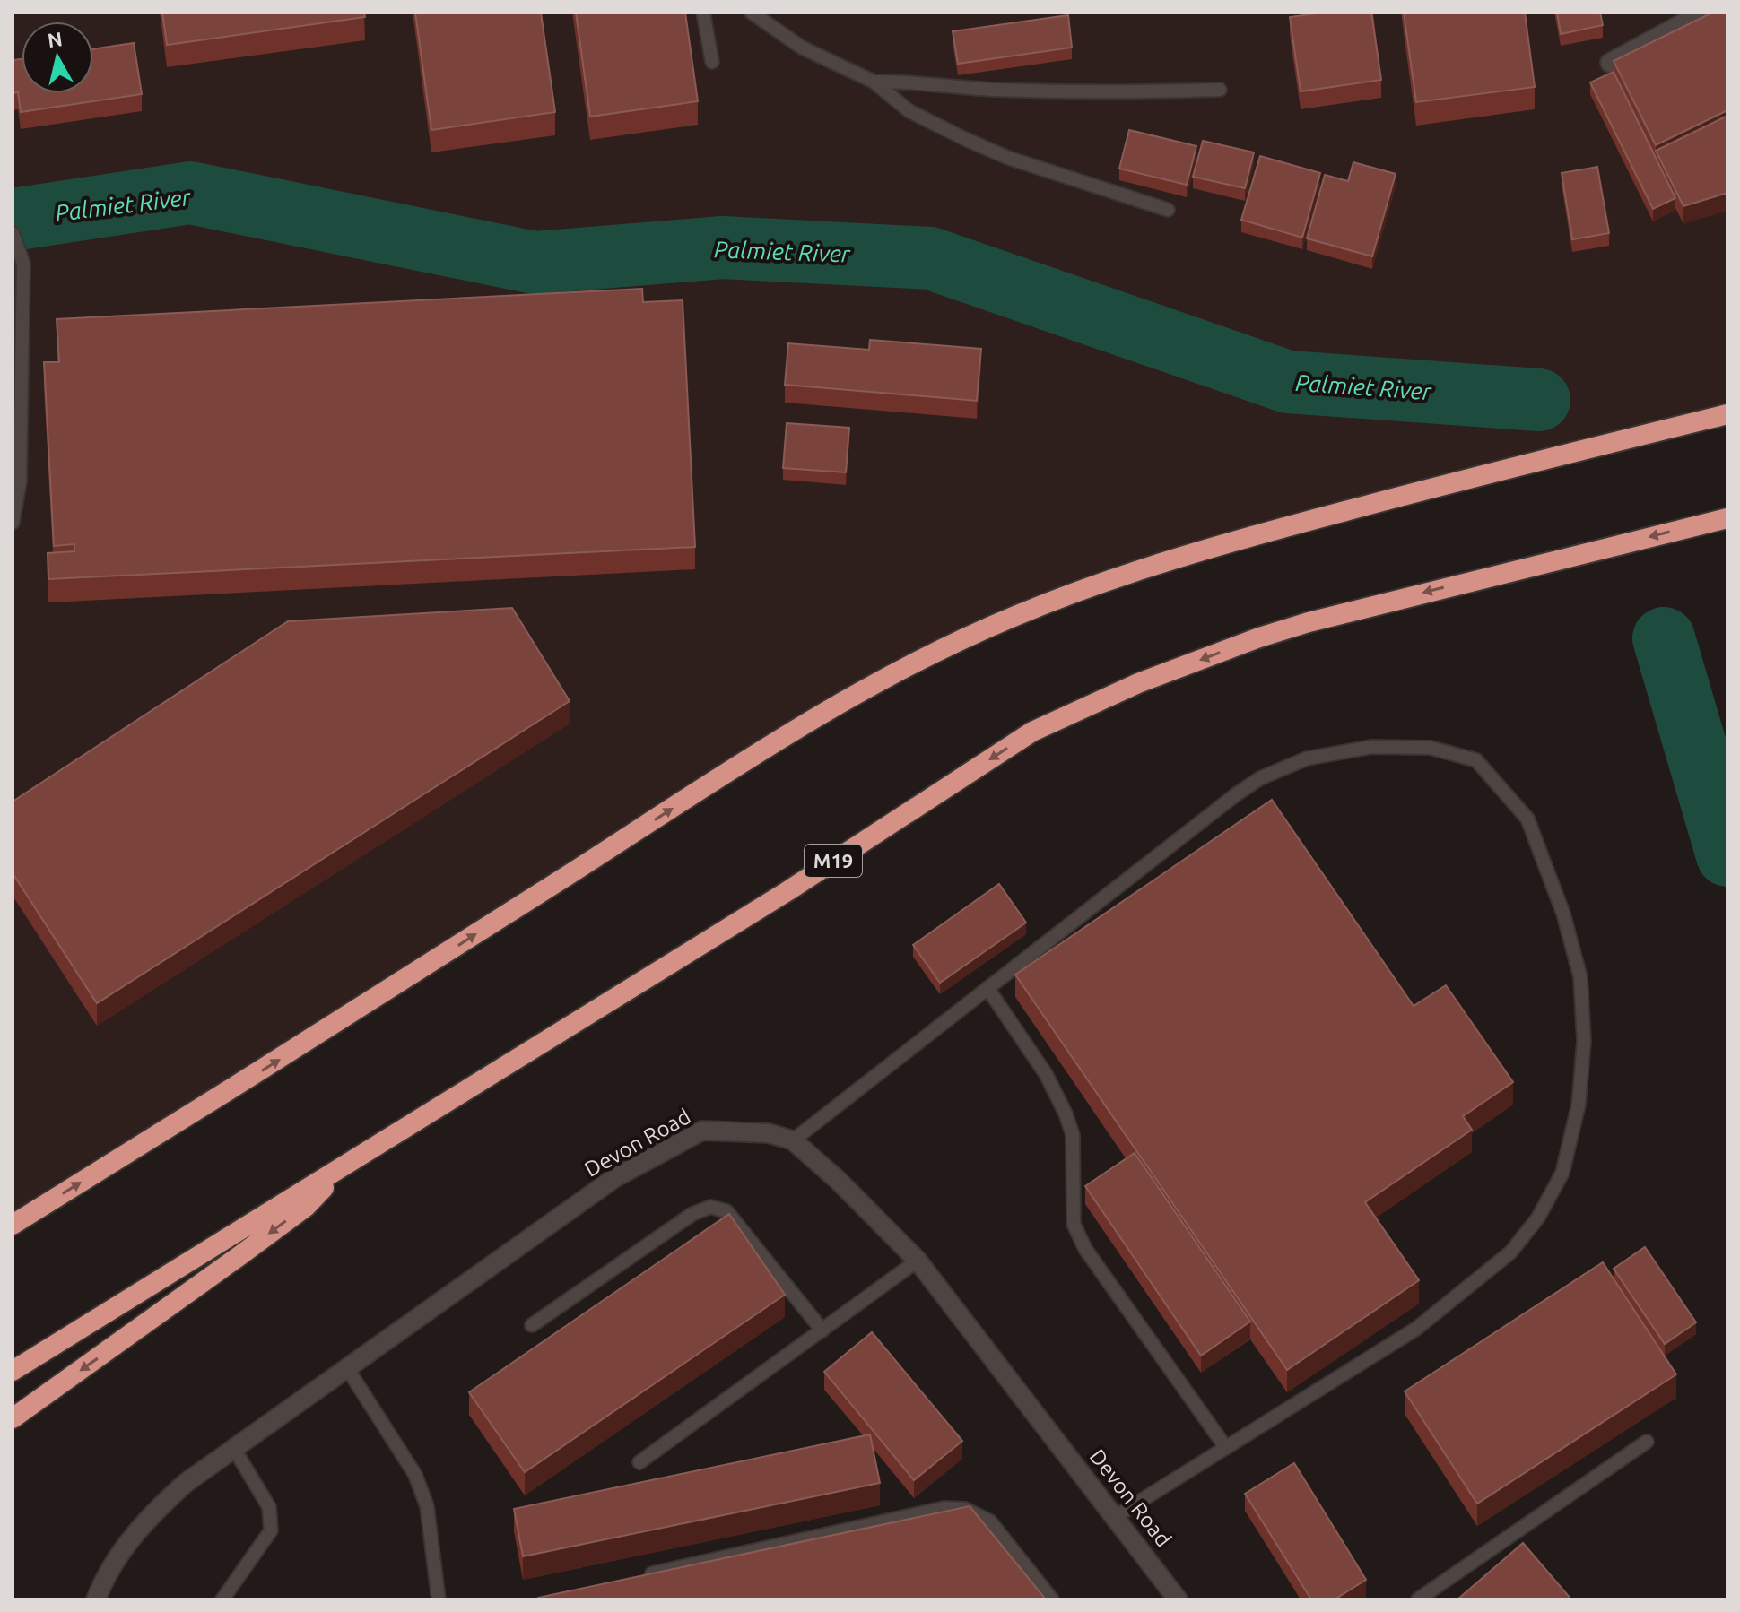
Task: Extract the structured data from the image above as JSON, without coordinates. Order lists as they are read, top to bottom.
{
  "streets": {
    "highway": ["M19"],
    "street": ["Devon Road"]
  },
  "water": ["Palmiet River"],
  "north": "top"
}
